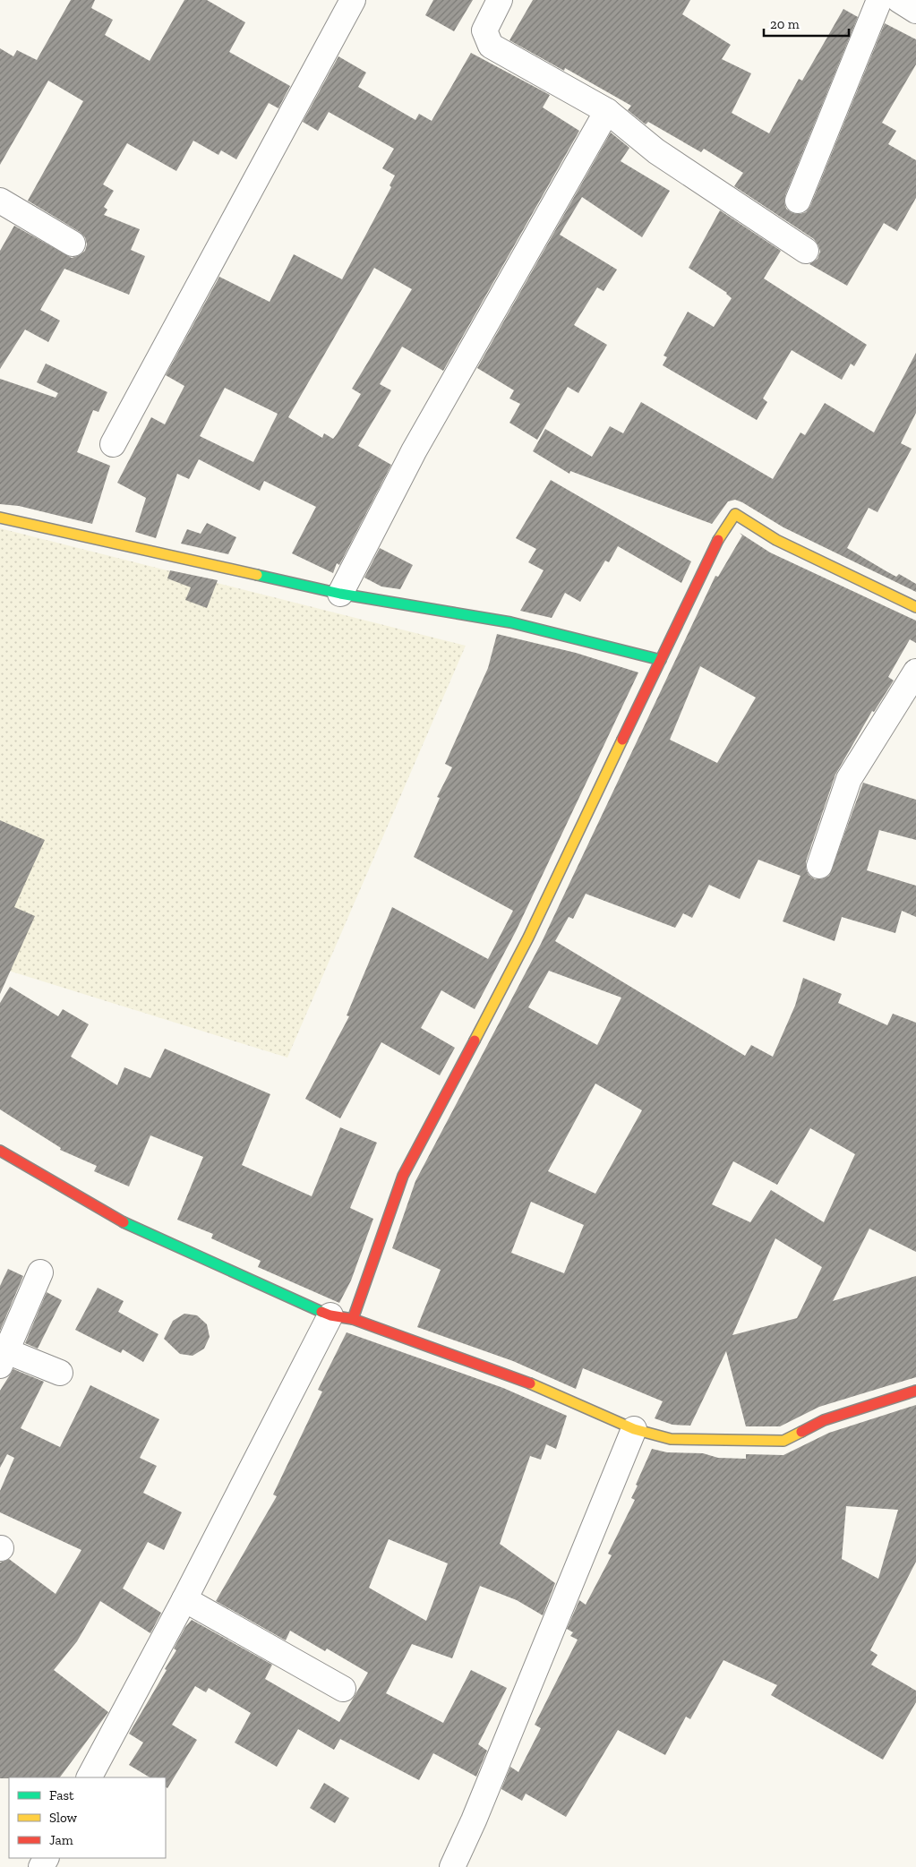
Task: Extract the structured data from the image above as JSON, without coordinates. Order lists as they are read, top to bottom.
{
  "legend": ["Fast", "Slow", "Jam"],
  "scale_bar": "20 m"
}
